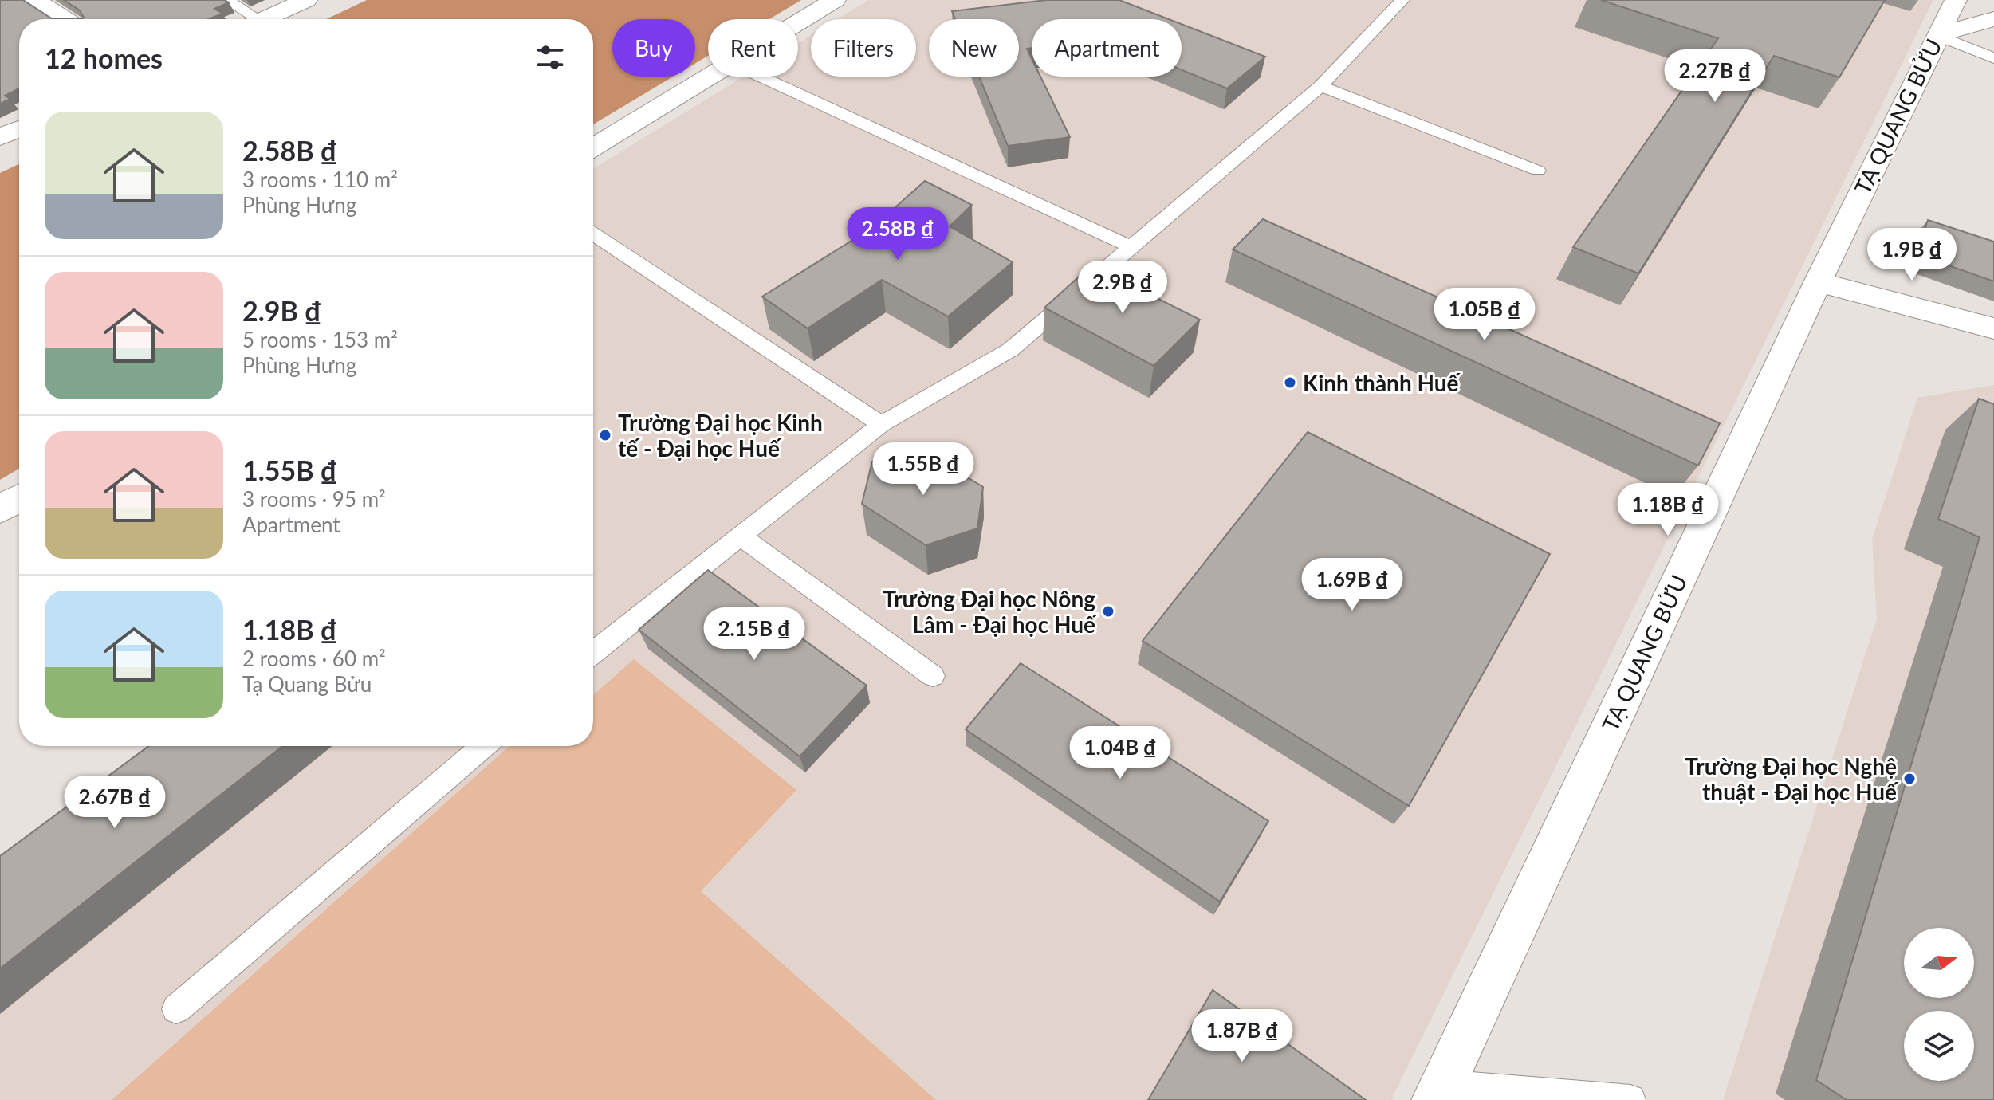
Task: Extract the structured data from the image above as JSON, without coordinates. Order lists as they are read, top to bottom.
{
  "streets": {
    "street": ["TẠ QUANG BỬU"]
  },
  "places": [
    "Kinh thành Huế",
    "Trường Đại học Kinh tế - Đại học Huế",
    "Trường Đại học Nông Lâm - Đại học Huế",
    "Trường Đại học Nghệ thuật - Đại học Huế"
  ],
  "north": "right",
  "page": {
    "chip": [
      "Buy",
      "Rent",
      "Filters",
      "New",
      "Apartment"
    ],
    "heading": "12 homes",
    "price": [
      "2.27B ₫",
      "2.58B ₫",
      "1.9B ₫",
      "2.9B ₫",
      "1.05B ₫",
      "1.55B ₫",
      "1.18B ₫",
      "1.69B ₫",
      "2.15B ₫",
      "1.04B ₫",
      "2.67B ₫",
      "1.87B ₫"
    ],
    "list": [
      {
        "name": "2.58B ₫",
        "note": "3 rooms · 110 m² · Phùng Hưng"
      },
      {
        "name": "2.9B ₫",
        "note": "5 rooms · 153 m² · Phùng Hưng"
      },
      {
        "name": "1.55B ₫",
        "note": "3 rooms · 95 m² · Apartment"
      },
      {
        "name": "1.18B ₫",
        "note": "2 rooms · 60 m² · Tạ Quang Bửu"
      }
    ]
  }
}
